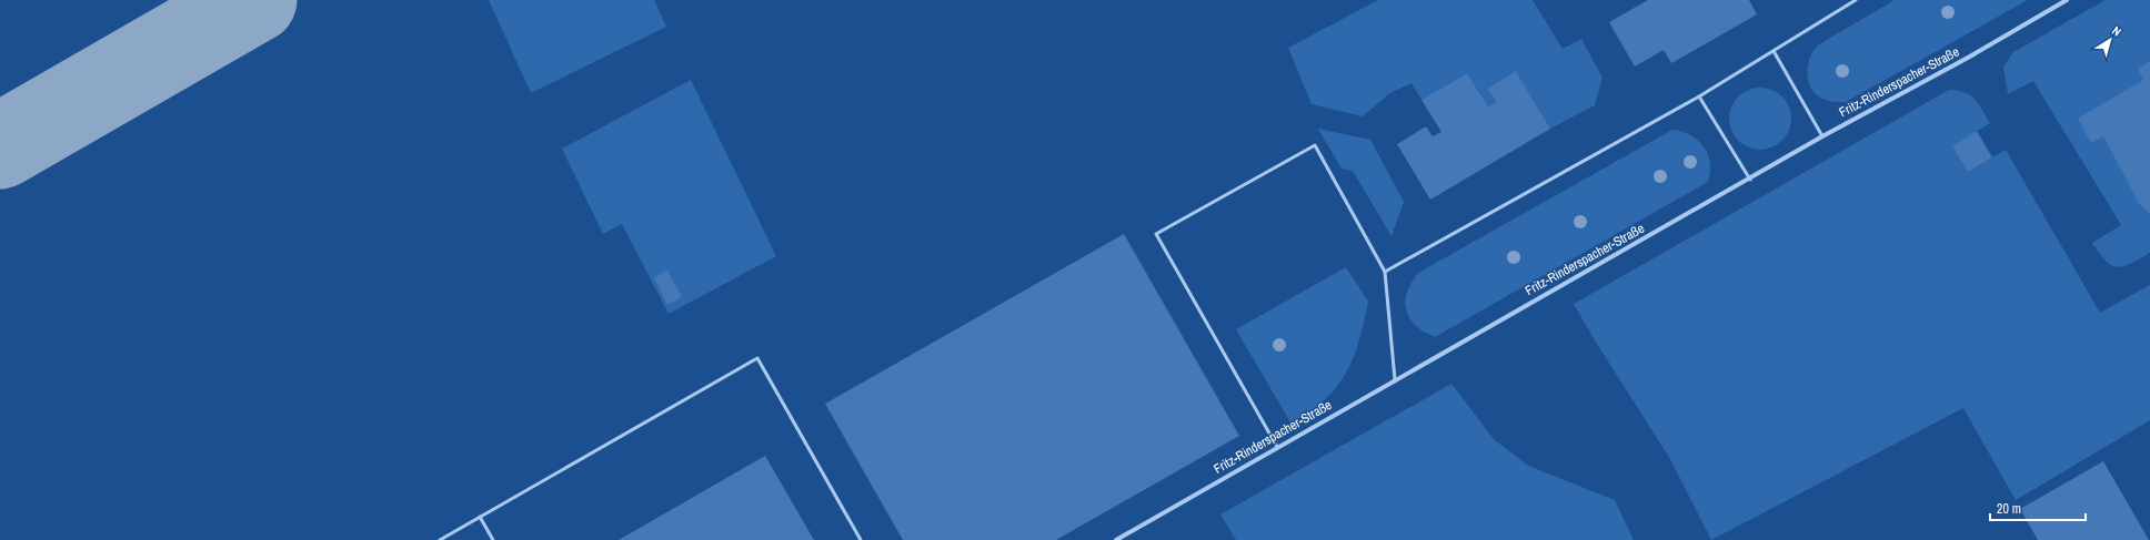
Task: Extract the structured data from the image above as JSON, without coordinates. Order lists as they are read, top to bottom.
{
  "streets": {
    "street": ["Fritz-Rinderspacher-Straße"]
  },
  "scale_bar": "20 m",
  "north": "top right"
}
